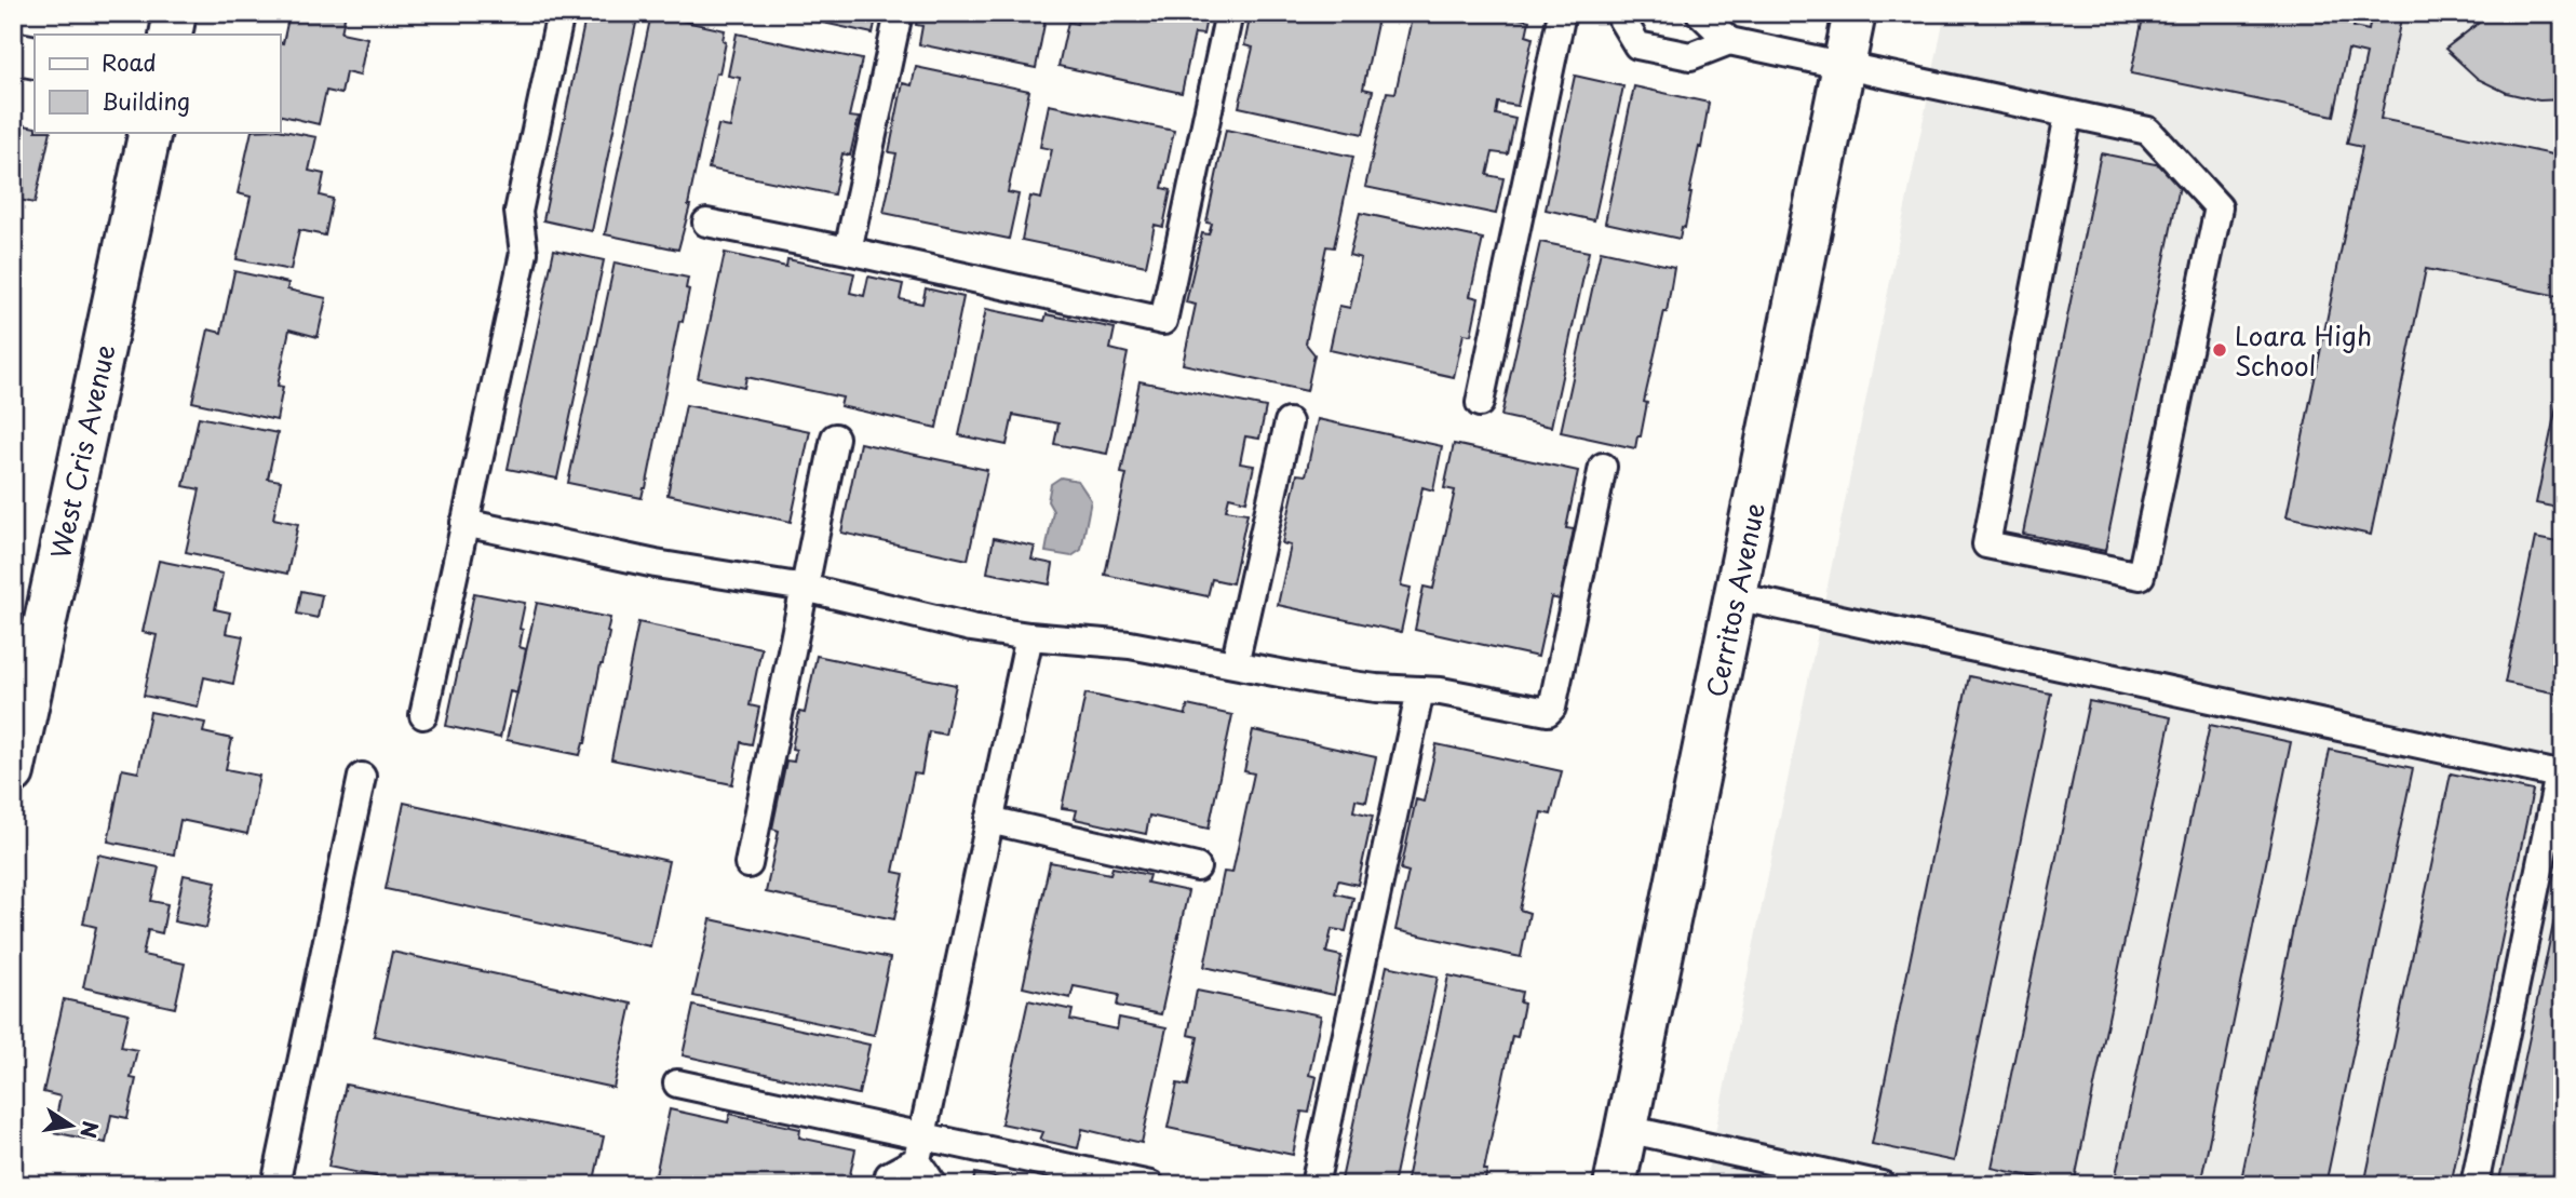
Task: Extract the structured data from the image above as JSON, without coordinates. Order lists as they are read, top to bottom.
{
  "streets": {
    "street": ["West Cris Avenue", "Cerritos Avenue"]
  },
  "places": ["Loara High School"],
  "legend": ["Road", "Building"],
  "north": "right"
}
